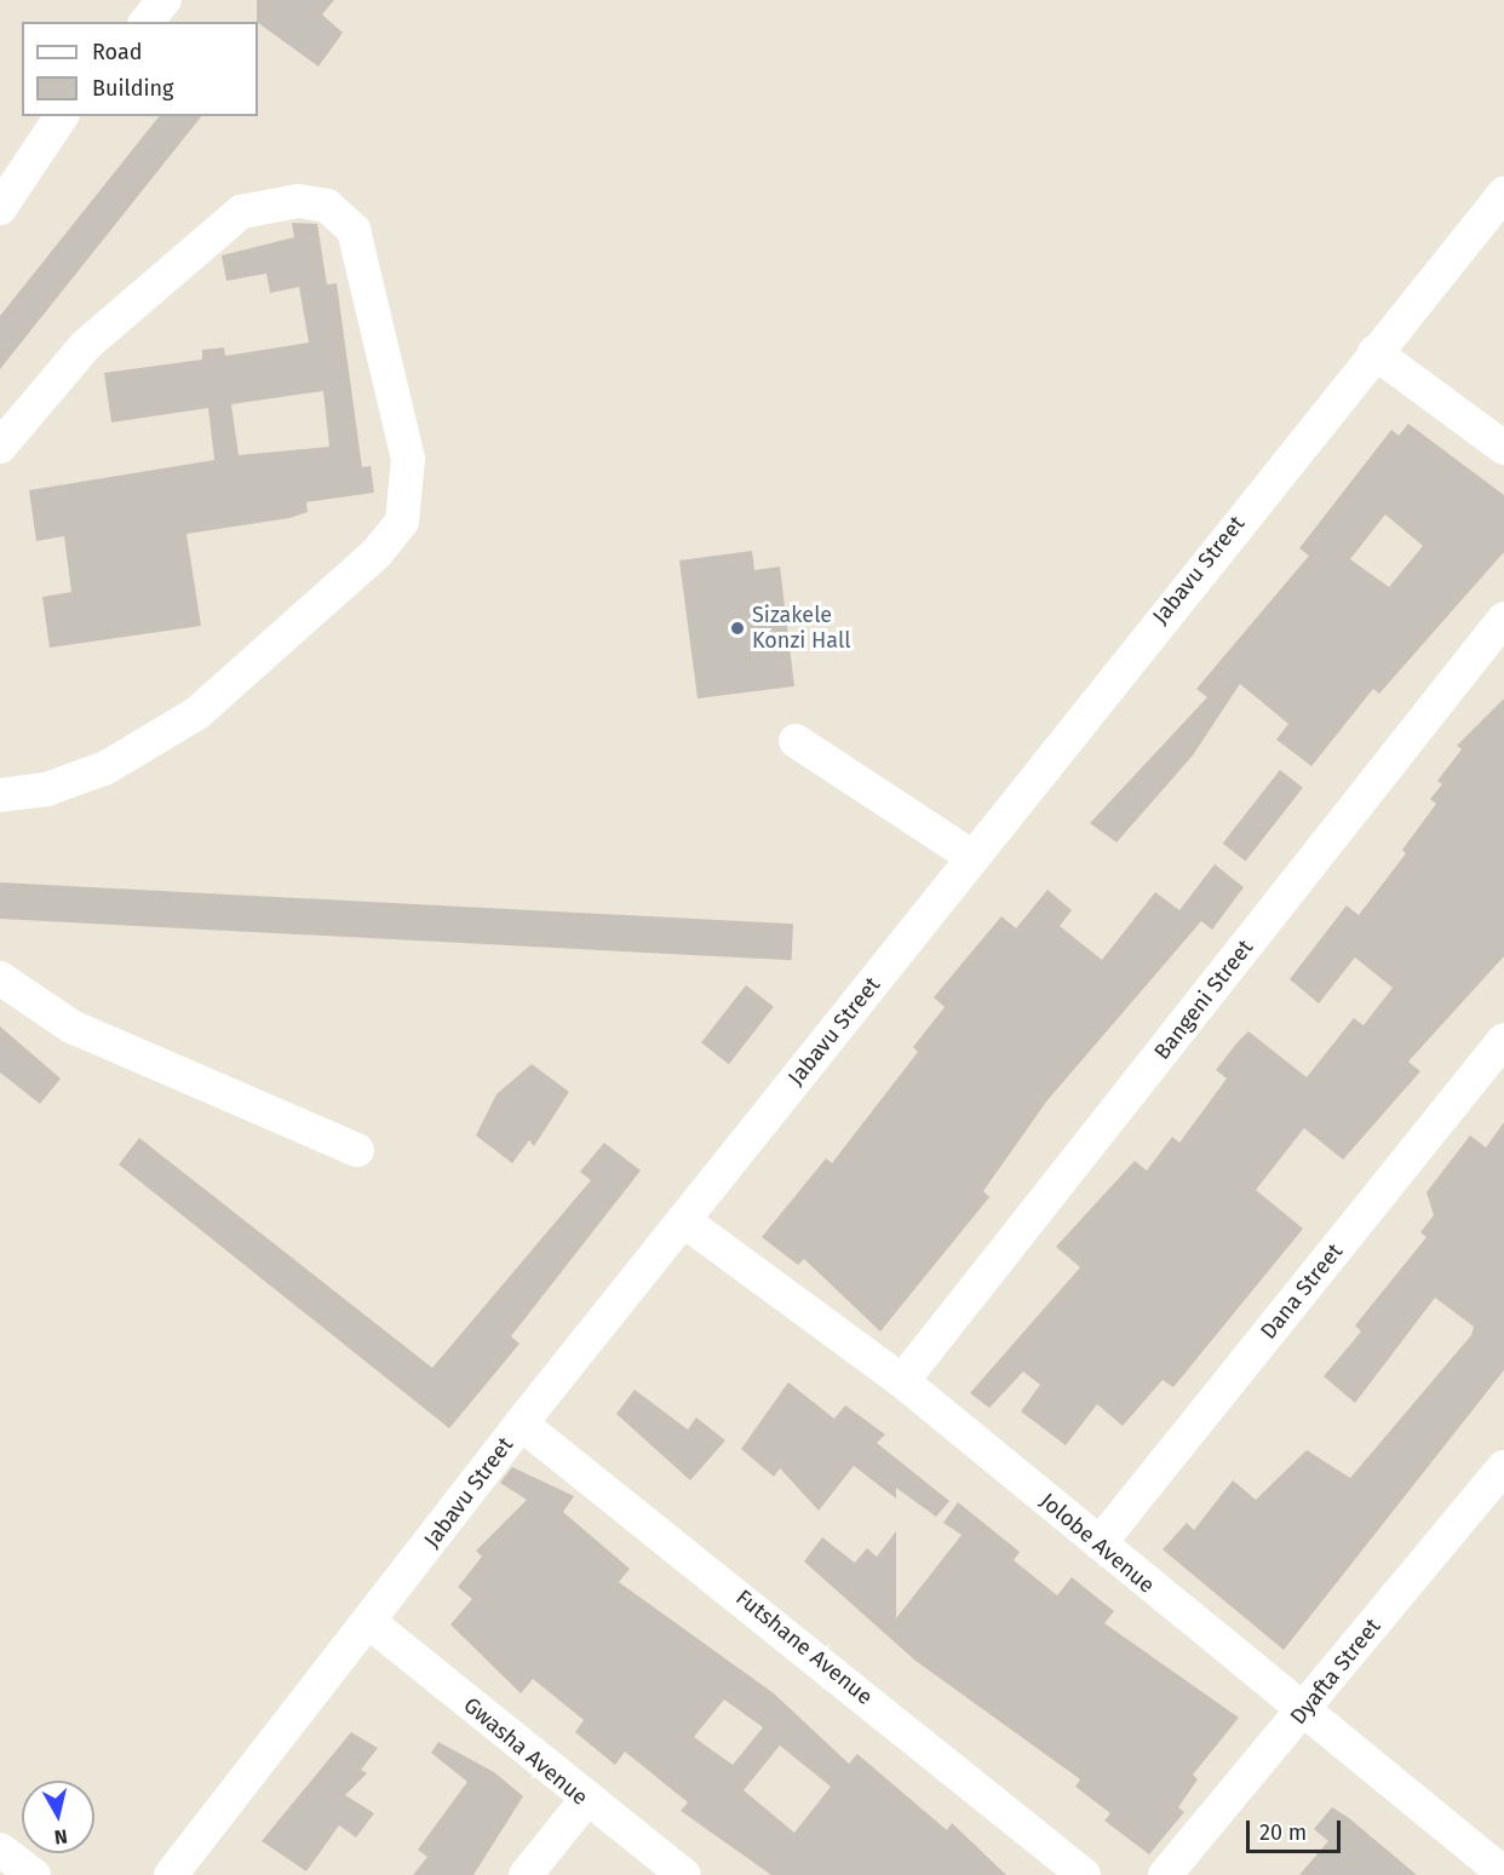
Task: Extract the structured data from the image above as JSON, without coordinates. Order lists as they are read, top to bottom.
{
  "streets": {
    "street": [
      "Jabavu Street",
      "Bangeni Street",
      "Dana Street",
      "Jolobe Avenue",
      "Futshane Avenue",
      "Dyafta Street",
      "Gwasha Avenue"
    ]
  },
  "crossings": [
    ["Jabavu Street", "Jolobe Avenue"],
    ["Jabavu Street", "Futshane Avenue"],
    ["Jabavu Street", "Gwasha Avenue"],
    ["Bangeni Street", "Jolobe Avenue"],
    ["Dana Street", "Jolobe Avenue"],
    ["Jolobe Avenue", "Dyafta Street"]
  ],
  "places": ["Sizakele Konzi Hall"],
  "legend": ["Road", "Building"],
  "scale_bar": "20 m",
  "north": "bottom"
}
